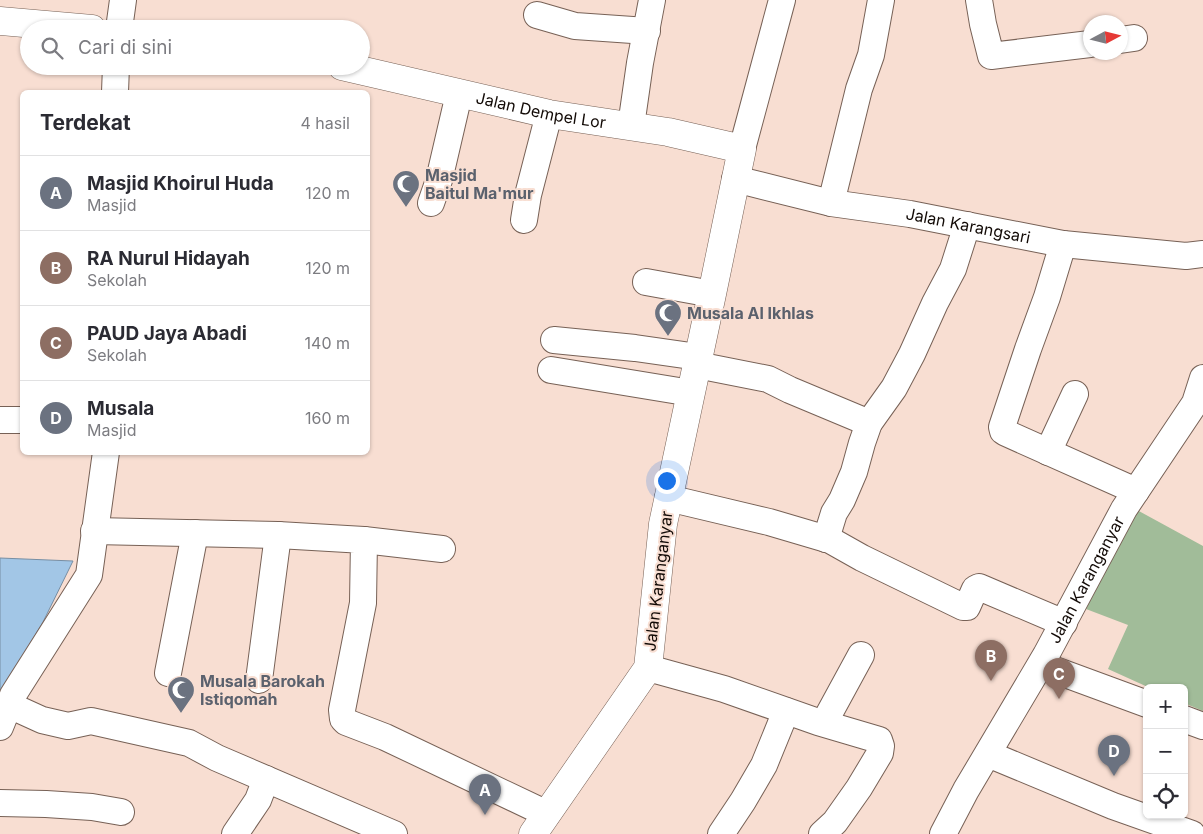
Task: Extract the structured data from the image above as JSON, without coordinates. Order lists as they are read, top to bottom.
{
  "streets": {
    "street": ["Jalan Dempel Lor", "Jalan Karangsari", "Jalan Karanganyar"]
  },
  "crossings": [
    ["Jalan Dempel Lor", "Jalan Karanganyar"],
    ["Jalan Karangsari", "Jalan Karanganyar"]
  ],
  "places": {
    "mosque": ["Masjid Baitul Ma'mur", "Musala Al Ikhlas", "Musala Barokah Istiqomah"]
  },
  "north": "right",
  "page": {
    "search": "Cari di sini",
    "heading": ["Terdekat", "4 hasil"],
    "list": [
      {
        "mark": "A",
        "name": "Masjid Khoirul Huda",
        "note": "Masjid",
        "value": "120 m"
      },
      {
        "mark": "B",
        "name": "RA Nurul Hidayah",
        "note": "Sekolah",
        "value": "120 m"
      },
      {
        "mark": "C",
        "name": "PAUD Jaya Abadi",
        "note": "Sekolah",
        "value": "140 m"
      },
      {
        "mark": "D",
        "name": "Musala",
        "note": "Masjid",
        "value": "160 m"
      }
    ],
    "pins": [
      "B",
      "C",
      "D",
      "A"
    ],
    "map_buttons": ["+", "−"]
  }
}
